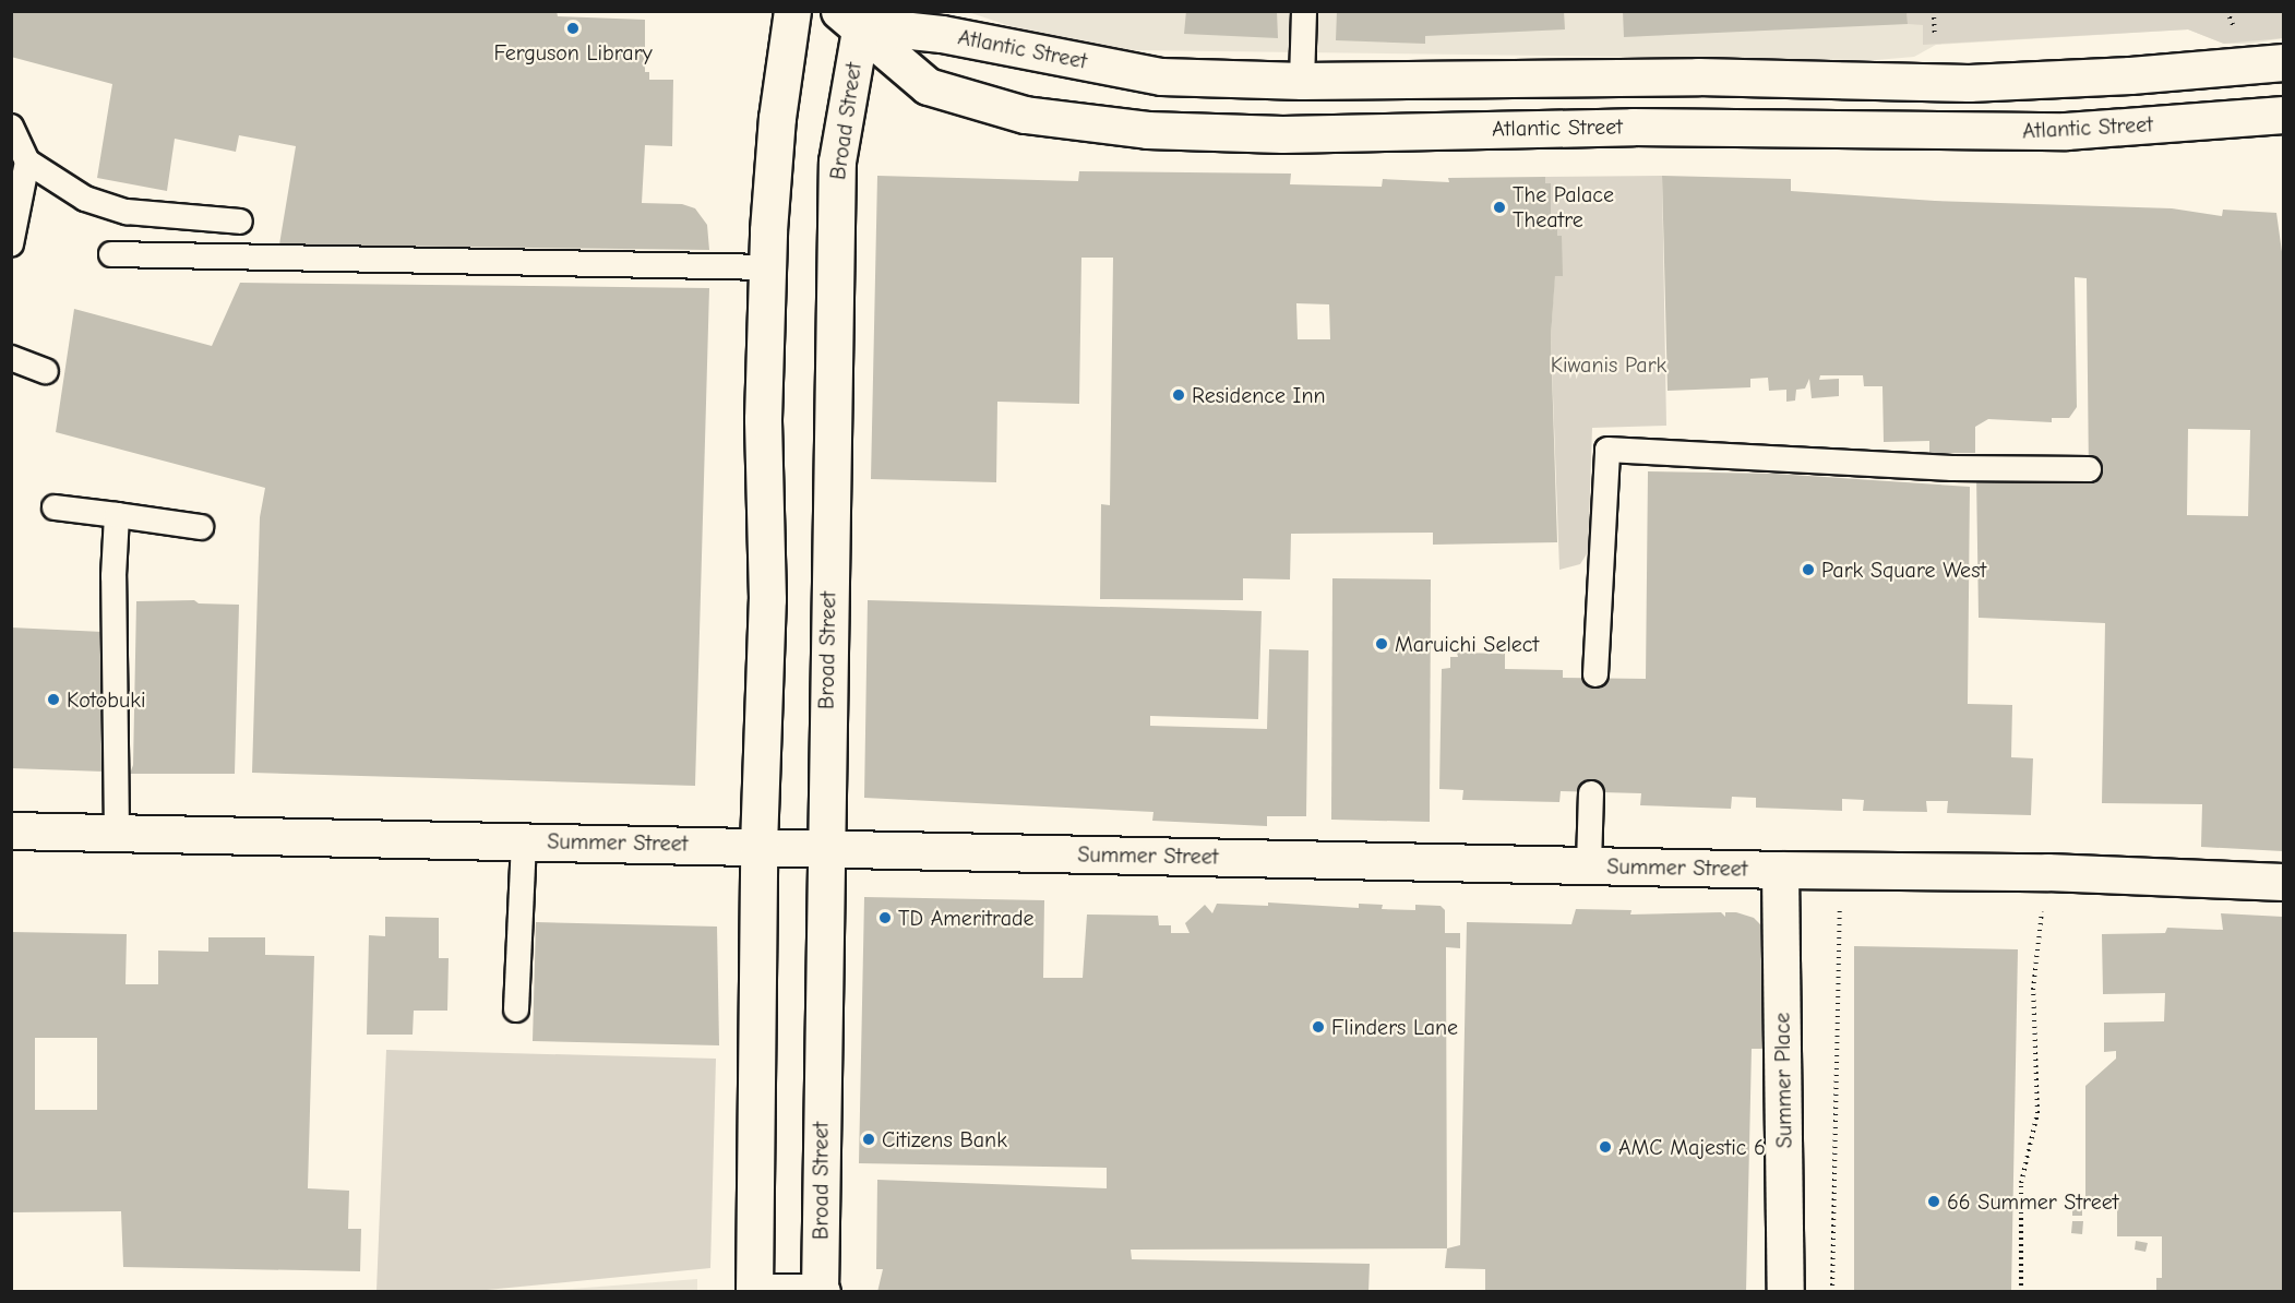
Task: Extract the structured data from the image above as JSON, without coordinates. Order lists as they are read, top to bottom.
{
  "streets": {
    "main road": [
      "Atlantic Street",
      "Broad Street",
      "Summer Street",
      "Summer Place"
    ]
  },
  "crossings": [
    ["Atlantic Street", "Broad Street"],
    ["Broad Street", "Summer Street"],
    ["Summer Street", "Summer Place"]
  ],
  "parks": ["Kiwanis Park"],
  "places": [
    "Ferguson Library",
    "The Palace Theatre",
    "Residence Inn",
    "Park Square West",
    "Maruichi Select",
    "Kotobuki",
    "TD Ameritrade",
    "Flinders Lane",
    "Citizens Bank",
    "AMC Majestic 6",
    "66 Summer Street"
  ]
}
